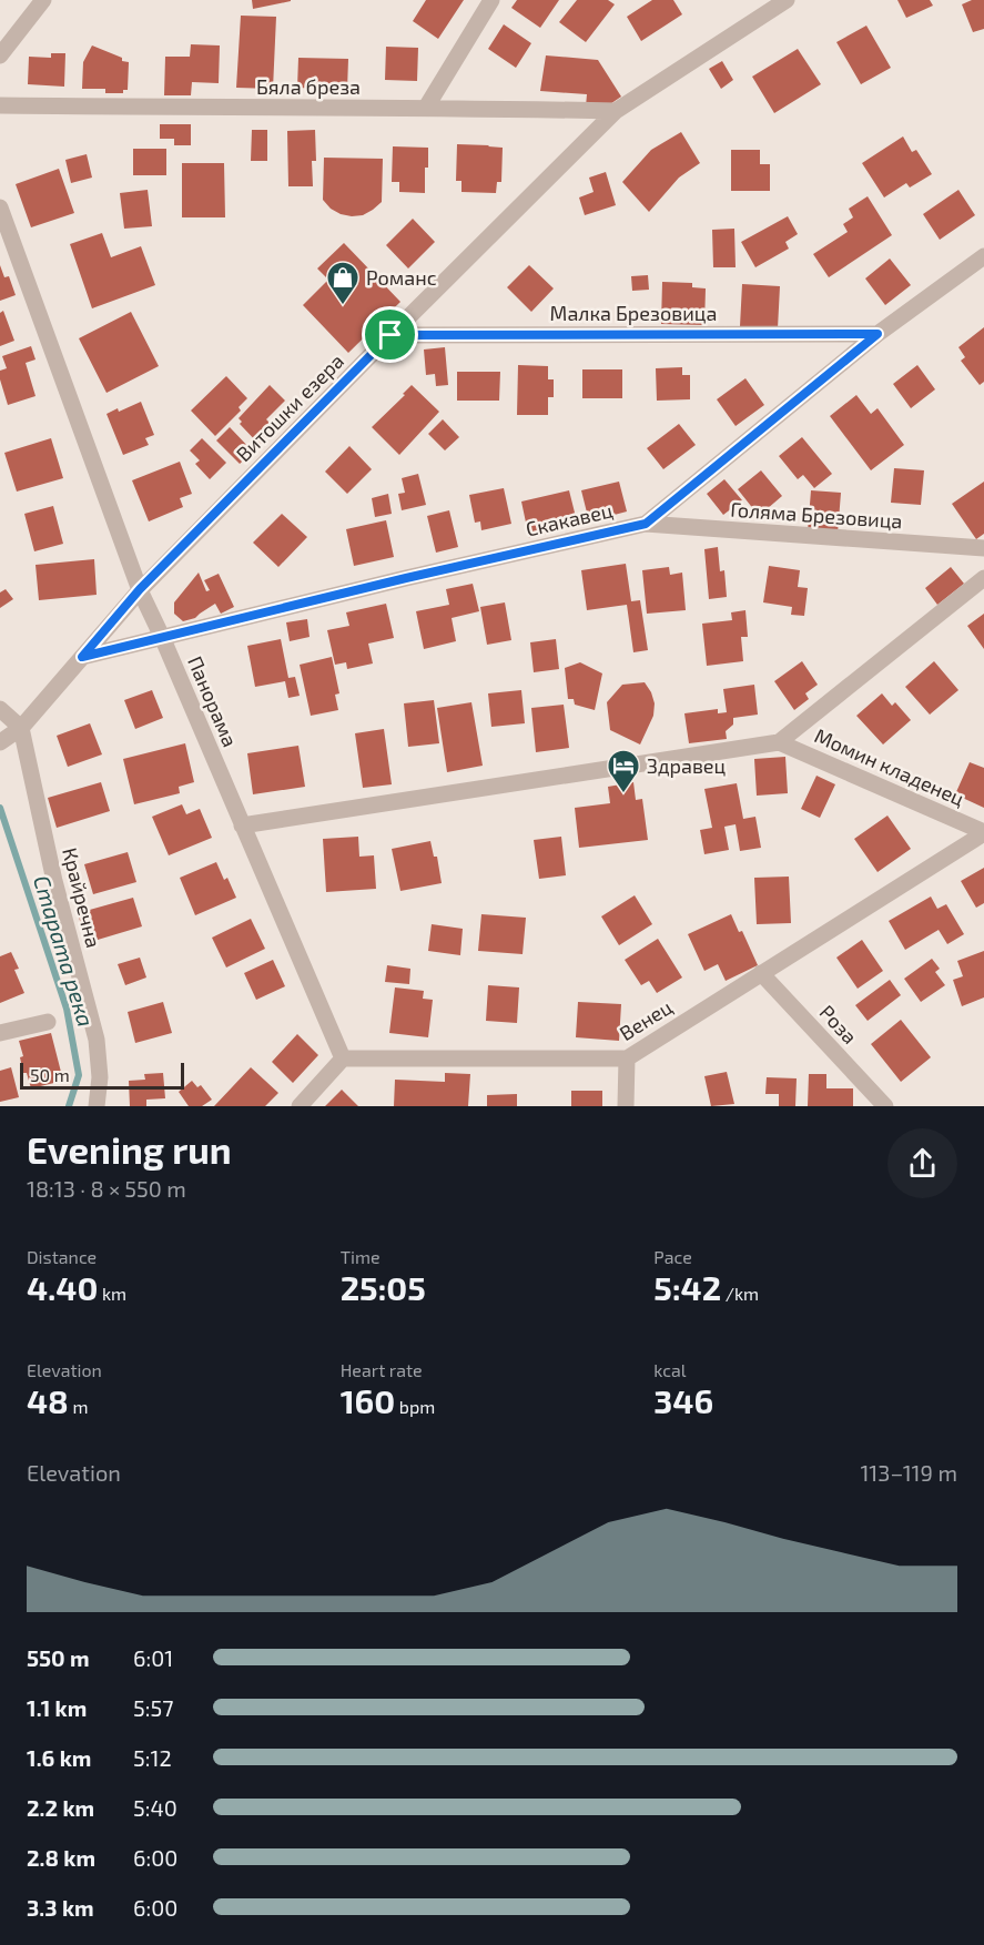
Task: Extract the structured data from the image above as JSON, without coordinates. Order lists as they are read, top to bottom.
{
  "streets": {
    "street": [
      "Бяла бреза",
      "Малка Брезовица",
      "Витошки езера",
      "Голяма Брезовица",
      "Скакавец",
      "Панорама",
      "Момин кладенец",
      "Крайречна",
      "Венец",
      "Роза"
    ]
  },
  "crossings": [
    ["Бяла бреза", "Витошки езера"],
    ["Малка Брезовица", "Витошки езера"],
    ["Малка Брезовица", "Скакавец"],
    ["Витошки езера", "Скакавец"],
    ["Витошки езера", "Панорама"],
    ["Витошки езера", "Крайречна"],
    ["Голяма Брезовица", "Скакавец"],
    ["Скакавец", "Панорама"],
    ["Панорама", "Венец"],
    ["Момин кладенец", "Венец"],
    ["Венец", "Роза"]
  ],
  "water": ["Старата река"],
  "places": {
    "shop": ["Романс"],
    "hotel": ["Здравец"]
  },
  "scale_bar": "50 m",
  "page": {
    "scale": "50 m",
    "heading": ["Evening run", "18:13 · 8 × 550 m"],
    "stats": [
      ["Distance", "4.40 km"],
      ["Time", "25:05"],
      ["Pace", "5:42 /km"],
      ["Elevation", "48 m"],
      ["Heart rate", "160 bpm"],
      ["kcal", "346"]
    ],
    "chart": ["Elevation", "113–119 m"],
    "list": [
      {
        "name": "550 m",
        "note": "6:01"
      },
      {
        "name": "1.1 km",
        "note": "5:57"
      },
      {
        "name": "1.6 km",
        "note": "5:12"
      },
      {
        "name": "2.2 km",
        "note": "5:40"
      },
      {
        "name": "2.8 km",
        "note": "6:00"
      },
      {
        "name": "3.3 km",
        "note": "6:00"
      }
    ]
  }
}
